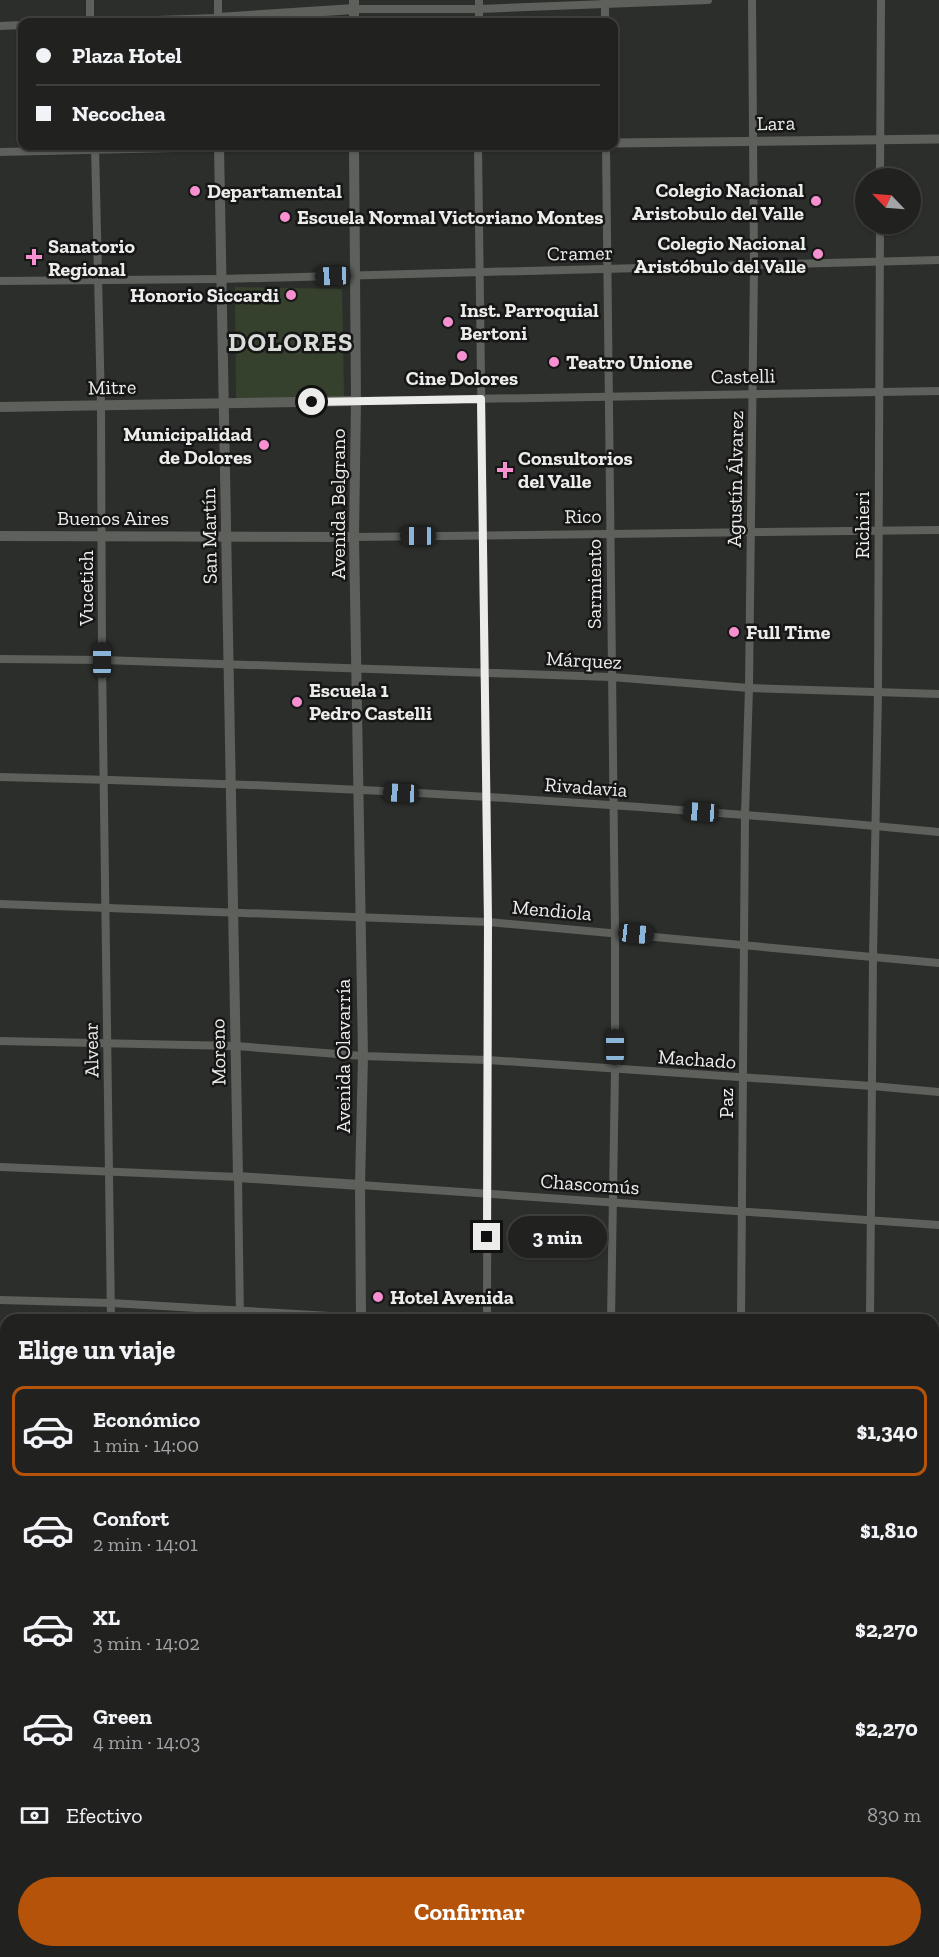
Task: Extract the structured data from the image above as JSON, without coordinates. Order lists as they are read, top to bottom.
{
  "streets": {
    "main road": [
      "Castelli",
      "Mitre",
      "Avenida Belgrano",
      "Rico",
      "Buenos Aires",
      "San Martín",
      "Moreno",
      "Avenida Olavarría",
      "Chascomús"
    ],
    "street": [
      "Lara",
      "Cramer",
      "Agustín Álvarez",
      "Richieri",
      "Sarmiento",
      "Vucetich",
      "Márquez",
      "Rivadavia",
      "Mendiola",
      "Alvear",
      "Machado",
      "Paz"
    ]
  },
  "crossings": [
    ["Lara", "Agustín Álvarez"],
    ["Cramer", "Agustín Álvarez"],
    ["Cramer", "Avenida Belgrano"],
    ["Cramer", "Richieri"],
    ["Cramer", "San Martín"],
    ["Cramer", "Sarmiento"],
    ["Cramer", "Vucetich"],
    ["Castelli", "Mitre"],
    ["Castelli", "Agustín Álvarez"],
    ["Castelli", "Avenida Belgrano"],
    ["Castelli", "Richieri"],
    ["Castelli", "San Martín"],
    ["Castelli", "Sarmiento"],
    ["Mitre", "San Martín"],
    ["Mitre", "Vucetich"],
    ["Agustín Álvarez", "Rico"],
    ["Agustín Álvarez", "Márquez"],
    ["Agustín Álvarez", "Rivadavia"],
    ["Agustín Álvarez", "Paz"],
    ["Avenida Belgrano", "Rico"],
    ["Avenida Belgrano", "Márquez"],
    ["Avenida Belgrano", "Rivadavia"],
    ["Avenida Belgrano", "Avenida Olavarría"],
    ["Rico", "Buenos Aires"],
    ["Rico", "Richieri"],
    ["Rico", "San Martín"],
    ["Rico", "Sarmiento"],
    ["Buenos Aires", "San Martín"],
    ["Buenos Aires", "Vucetich"],
    ["Richieri", "Márquez"],
    ["Richieri", "Rivadavia"],
    ["Richieri", "Mendiola"],
    ["Richieri", "Machado"],
    ["Richieri", "Chascomús"],
    ["San Martín", "Márquez"],
    ["San Martín", "Rivadavia"],
    ["San Martín", "Moreno"],
    ["Sarmiento", "Márquez"],
    ["Sarmiento", "Rivadavia"],
    ["Sarmiento", "Mendiola"],
    ["Sarmiento", "Machado"],
    ["Sarmiento", "Chascomús"],
    ["Vucetich", "Márquez"],
    ["Vucetich", "Rivadavia"],
    ["Vucetich", "Alvear"],
    ["Rivadavia", "Alvear"],
    ["Rivadavia", "Moreno"],
    ["Rivadavia", "Avenida Olavarría"],
    ["Rivadavia", "Paz"],
    ["Mendiola", "Alvear"],
    ["Mendiola", "Moreno"],
    ["Mendiola", "Avenida Olavarría"],
    ["Mendiola", "Paz"],
    ["Alvear", "Machado"],
    ["Moreno", "Machado"],
    ["Moreno", "Chascomús"],
    ["Avenida Olavarría", "Machado"],
    ["Avenida Olavarría", "Chascomús"],
    ["Machado", "Paz"],
    ["Paz", "Chascomús"]
  ],
  "districts": ["DOLORES"],
  "places": {
    "other": [
      "Departamental",
      "Colegio Nacional Aristobulo del Valle",
      "Escuela Normal Victoriano Montes",
      "Colegio Nacional Aristóbulo del Valle",
      "Honorio Siccardi",
      "Inst. Parroquial Bertoni",
      "Cine Dolores",
      "Teatro Unione",
      "Municipalidad de Dolores",
      "Full Time",
      "Escuela 1 Pedro Castelli",
      "Hotel Avenida"
    ],
    "health": ["Sanatorio Regional", "Consultorios del Valle"]
  },
  "north": "top left",
  "page": {
    "banner": ["Plaza Hotel", "Necochea"],
    "bubble": "3 min",
    "heading": "Elige un viaje",
    "list": [
      {
        "name": "Económico",
        "note": "1 min · 14:00",
        "value": "$1,340"
      },
      {
        "name": "Confort",
        "note": "2 min · 14:01",
        "value": "$1,810"
      },
      {
        "name": "XL",
        "note": "3 min · 14:02",
        "value": "$2,270"
      },
      {
        "name": "Green",
        "note": "4 min · 14:03",
        "value": "$2,270"
      }
    ],
    "pay": ["Efectivo", "830 m"],
    "buttons": "Confirmar"
  }
}
